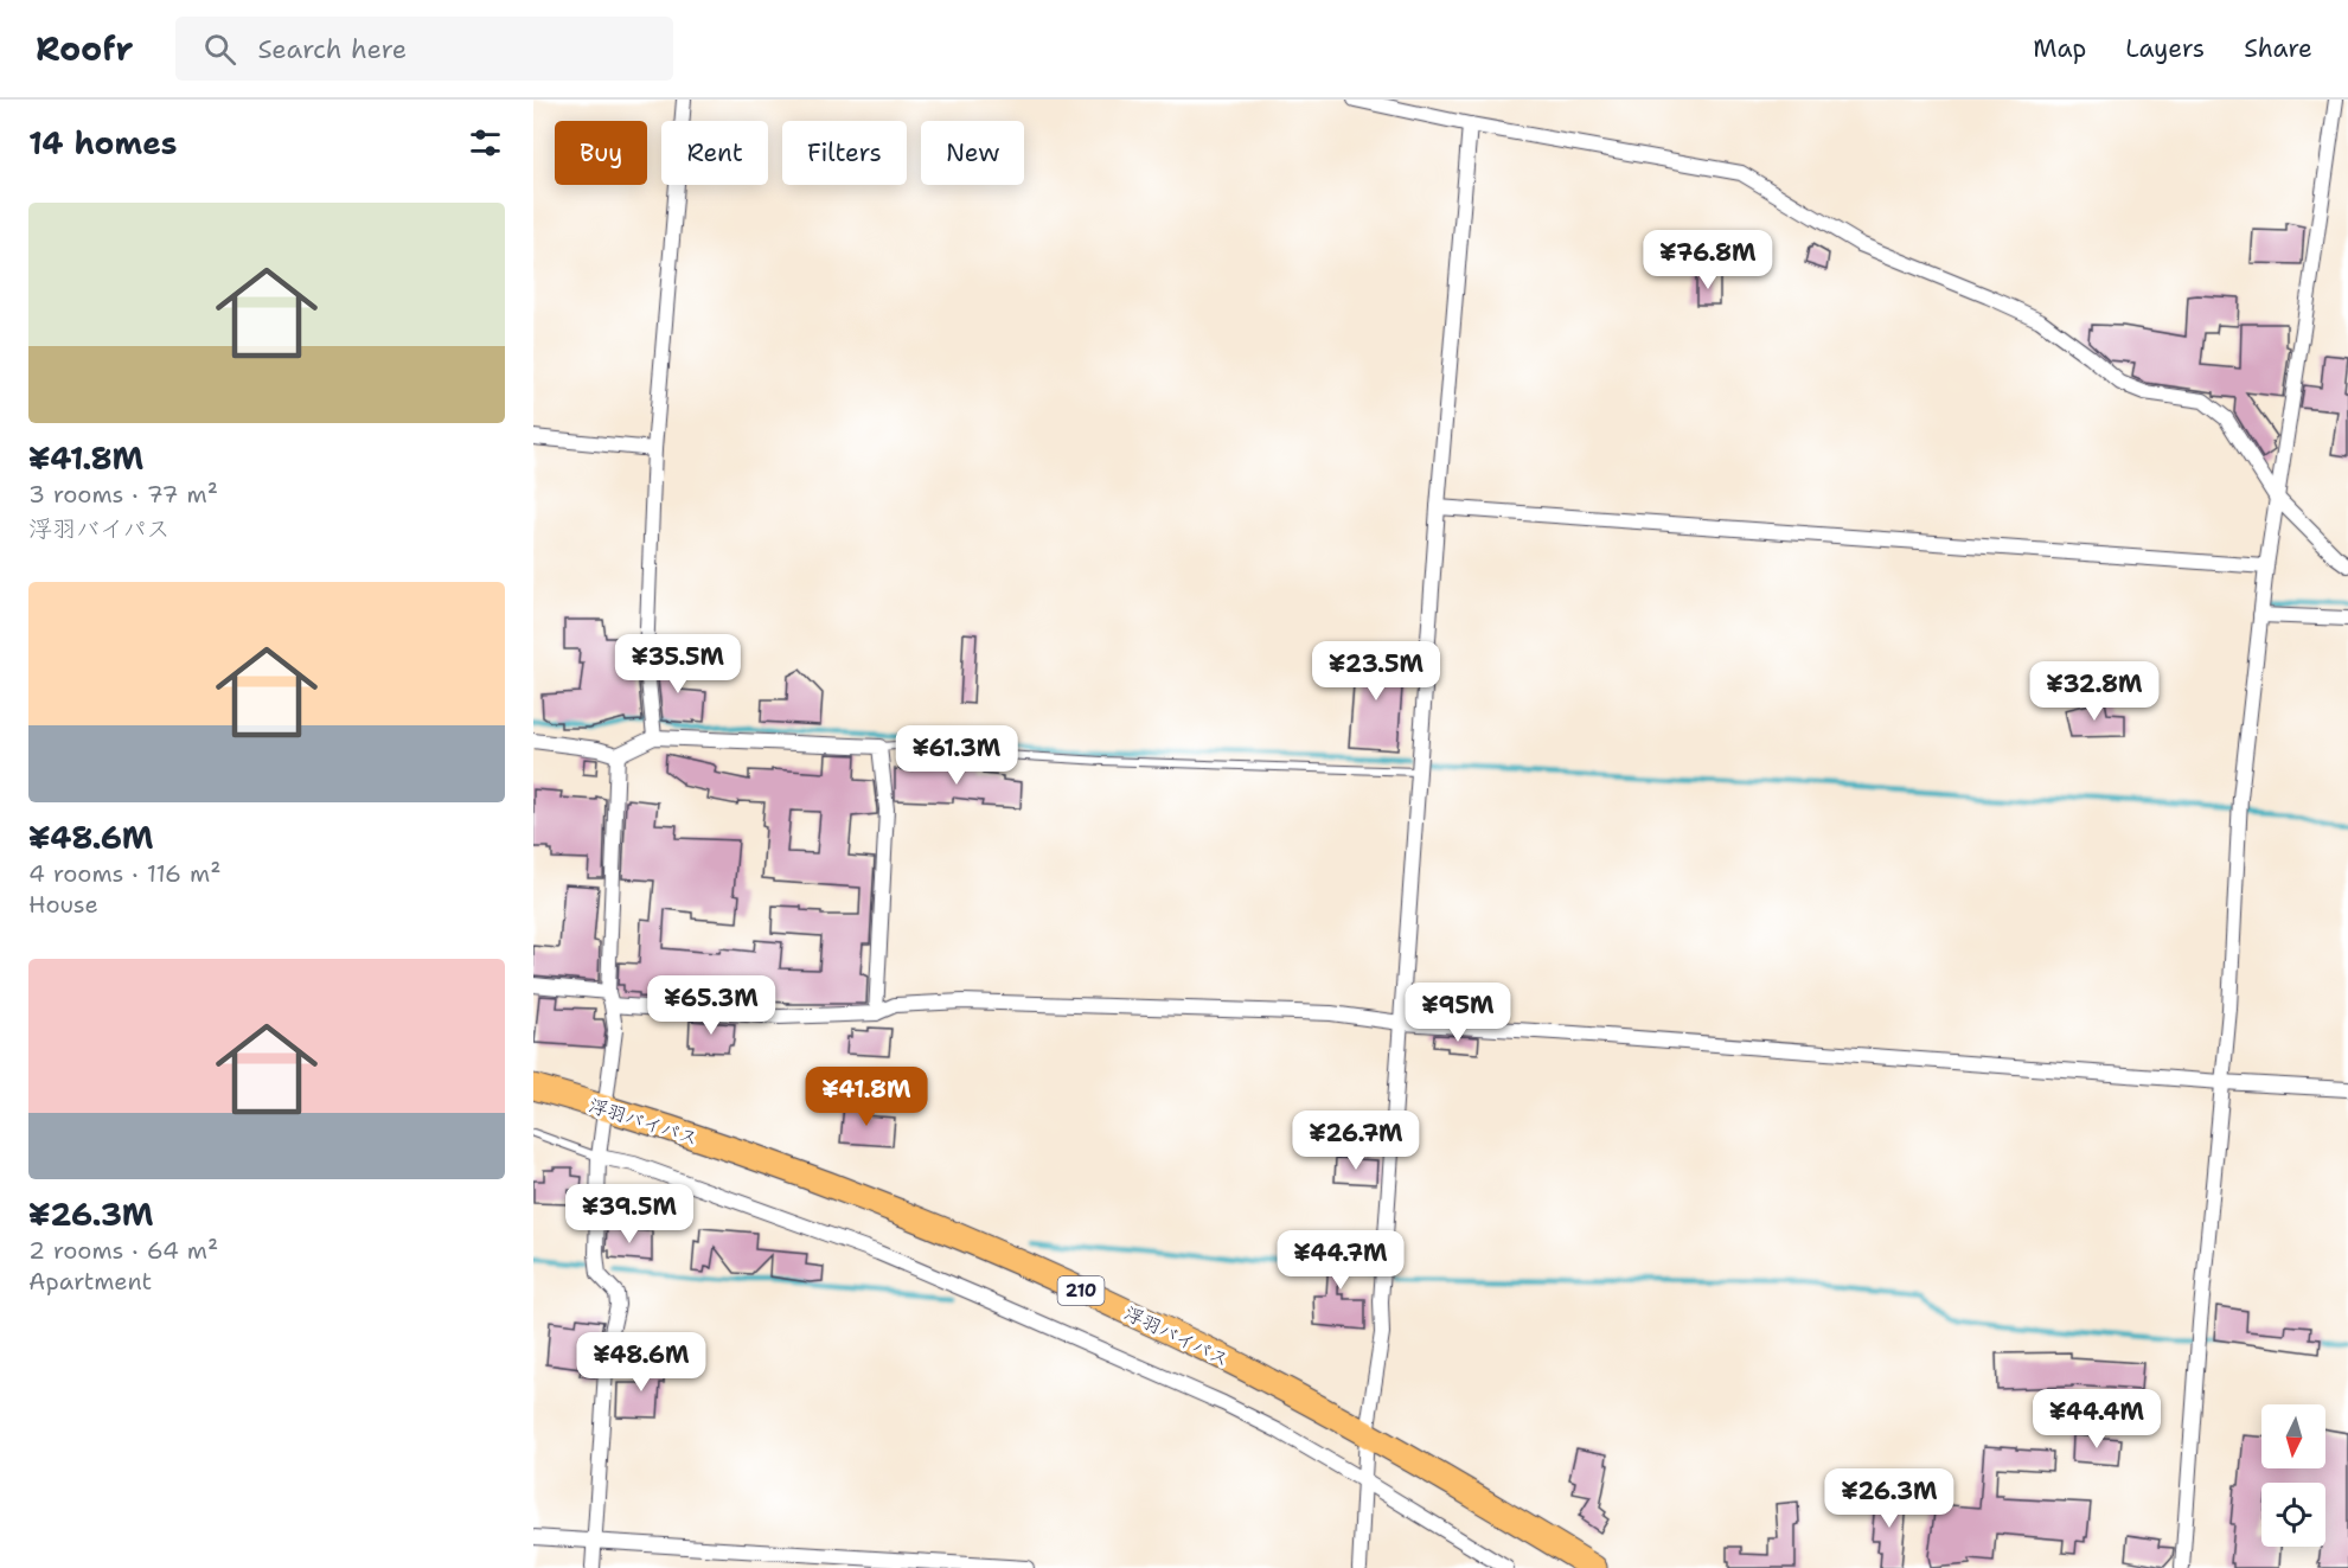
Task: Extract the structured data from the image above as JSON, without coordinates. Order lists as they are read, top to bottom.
{
  "streets": {
    "highway": ["浮羽バイパス", "210"]
  },
  "north": "bottom",
  "page": {
    "header": "Roofr",
    "search": "Search here",
    "nav": ["Map", "Layers", "Share"],
    "heading": "14 homes",
    "chip": [
      "Buy",
      "Rent",
      "Filters",
      "New"
    ],
    "list": [
      {
        "name": "¥41.8M",
        "note": "3 rooms · 77 m² · 浮羽バイパス"
      },
      {
        "name": "¥48.6M",
        "note": "4 rooms · 116 m² · House"
      },
      {
        "name": "¥26.3M",
        "note": "2 rooms · 64 m² · Apartment"
      }
    ],
    "price": [
      "¥76.8M",
      "¥35.5M",
      "¥23.5M",
      "¥32.8M",
      "¥61.3M",
      "¥65.3M",
      "¥95M",
      "¥41.8M",
      "¥26.7M",
      "¥39.5M",
      "¥44.7M",
      "¥48.6M",
      "¥44.4M",
      "¥26.3M"
    ]
  }
}
